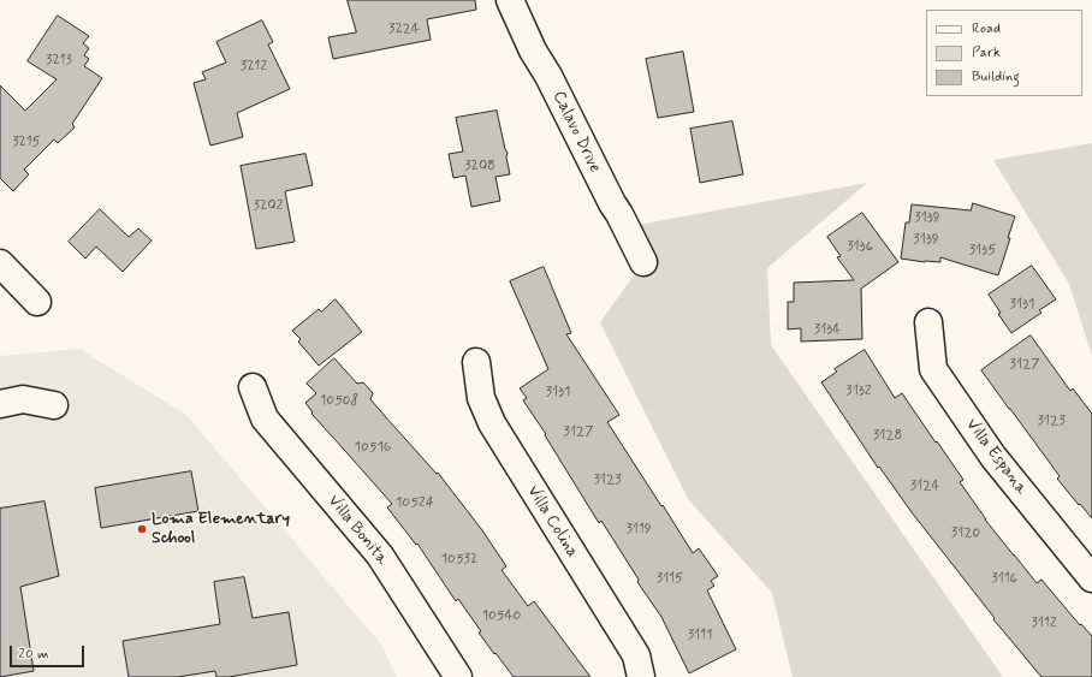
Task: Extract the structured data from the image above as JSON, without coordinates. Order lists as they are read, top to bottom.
{
  "streets": {
    "street": [
      "Calavo Drive",
      "Villa Espana",
      "Villa Colina",
      "Villa Bonita"
    ]
  },
  "places": ["Loma Elementary School"],
  "house_numbers": [
    "3224",
    "3213",
    "3212",
    "3215",
    "3208",
    "3202",
    "3139",
    "3139",
    "3136",
    "3135",
    "3131",
    "3134",
    "3127",
    "3132",
    "3131",
    "10508",
    "3123",
    "3127",
    "3128",
    "10516",
    "3123",
    "3124",
    "10524",
    "3119",
    "3120",
    "10532",
    "3115",
    "3116",
    "10540",
    "3112",
    "3111"
  ],
  "legend": ["Road", "Park", "Building"],
  "scale_bar": "20 m"
}
